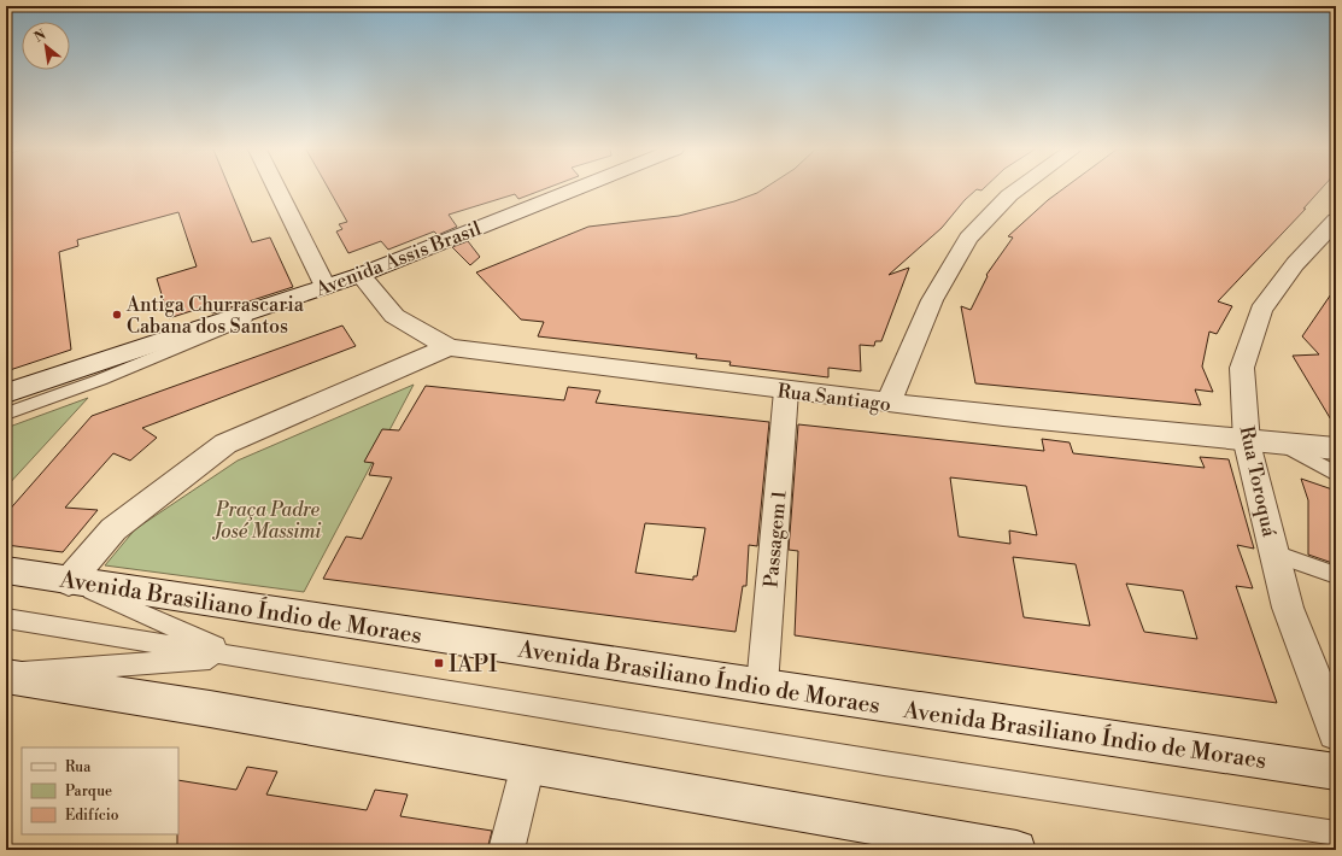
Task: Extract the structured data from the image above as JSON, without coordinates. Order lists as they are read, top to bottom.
{
  "streets": {
    "street": [
      "Avenida Assis Brasil",
      "Rua Santiago",
      "Rua Toroquá",
      "Passagem 1",
      "Avenida Brasiliano Índio de Moraes"
    ]
  },
  "crossings": [
    ["Avenida Assis Brasil", "Rua Santiago"],
    ["Rua Santiago", "Rua Toroquá"],
    ["Rua Santiago", "Passagem 1"],
    ["Passagem 1", "Avenida Brasiliano Índio de Moraes"]
  ],
  "parks": ["Praça Padre José Massimi"],
  "places": {
    "other": ["Antiga Churrascaria Cabana dos Santos"],
    "transit": ["IAPI"]
  },
  "legend": ["Rua", "Parque", "Edifício"],
  "north": "top left"
}
